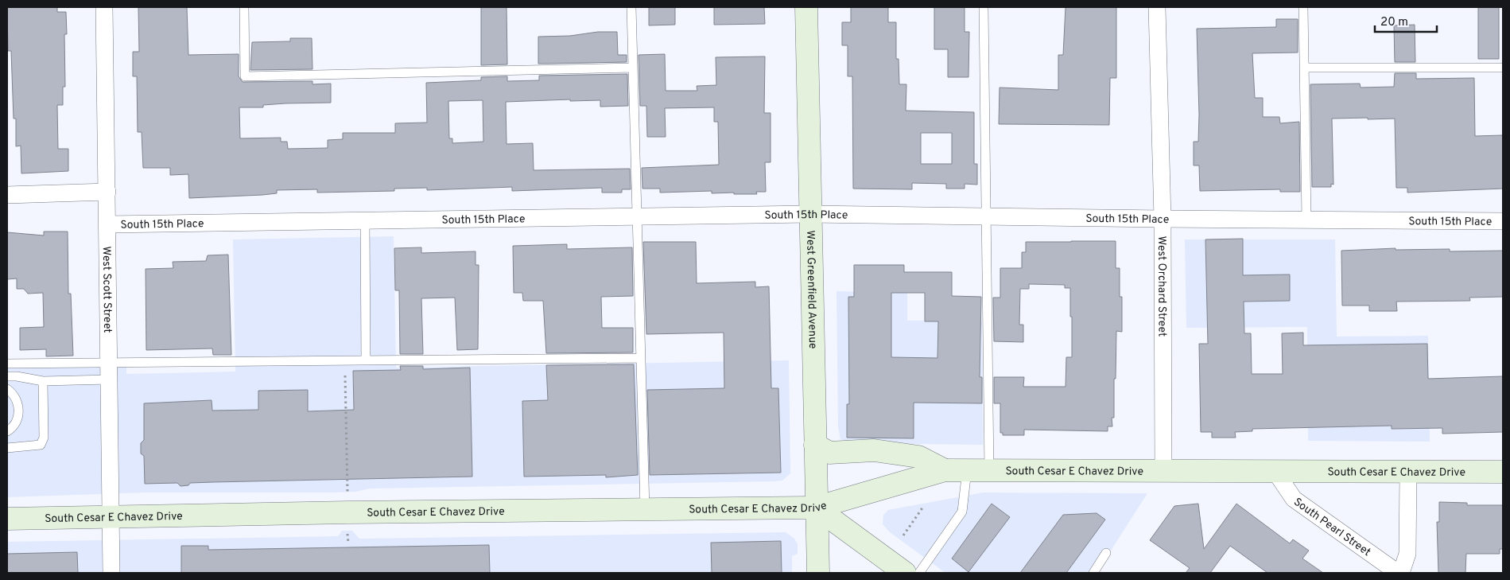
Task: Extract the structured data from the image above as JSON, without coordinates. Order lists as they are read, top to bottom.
{
  "streets": {
    "main road": ["West Greenfield Avenue", "South Cesar E Chavez Drive"],
    "street": [
      "South 15th Place",
      "West Orchard Street",
      "West Scott Street",
      "South Pearl Street"
    ]
  },
  "crossings": [
    ["South 15th Place", "West Orchard Street"],
    ["South 15th Place", "West Scott Street"],
    ["South 15th Place", "West Greenfield Avenue"],
    ["West Orchard Street", "South Cesar E Chavez Drive"],
    ["West Scott Street", "South Cesar E Chavez Drive"],
    ["West Greenfield Avenue", "South Cesar E Chavez Drive"],
    ["South Cesar E Chavez Drive", "South Pearl Street"]
  ],
  "scale_bar": "20 m"
}
